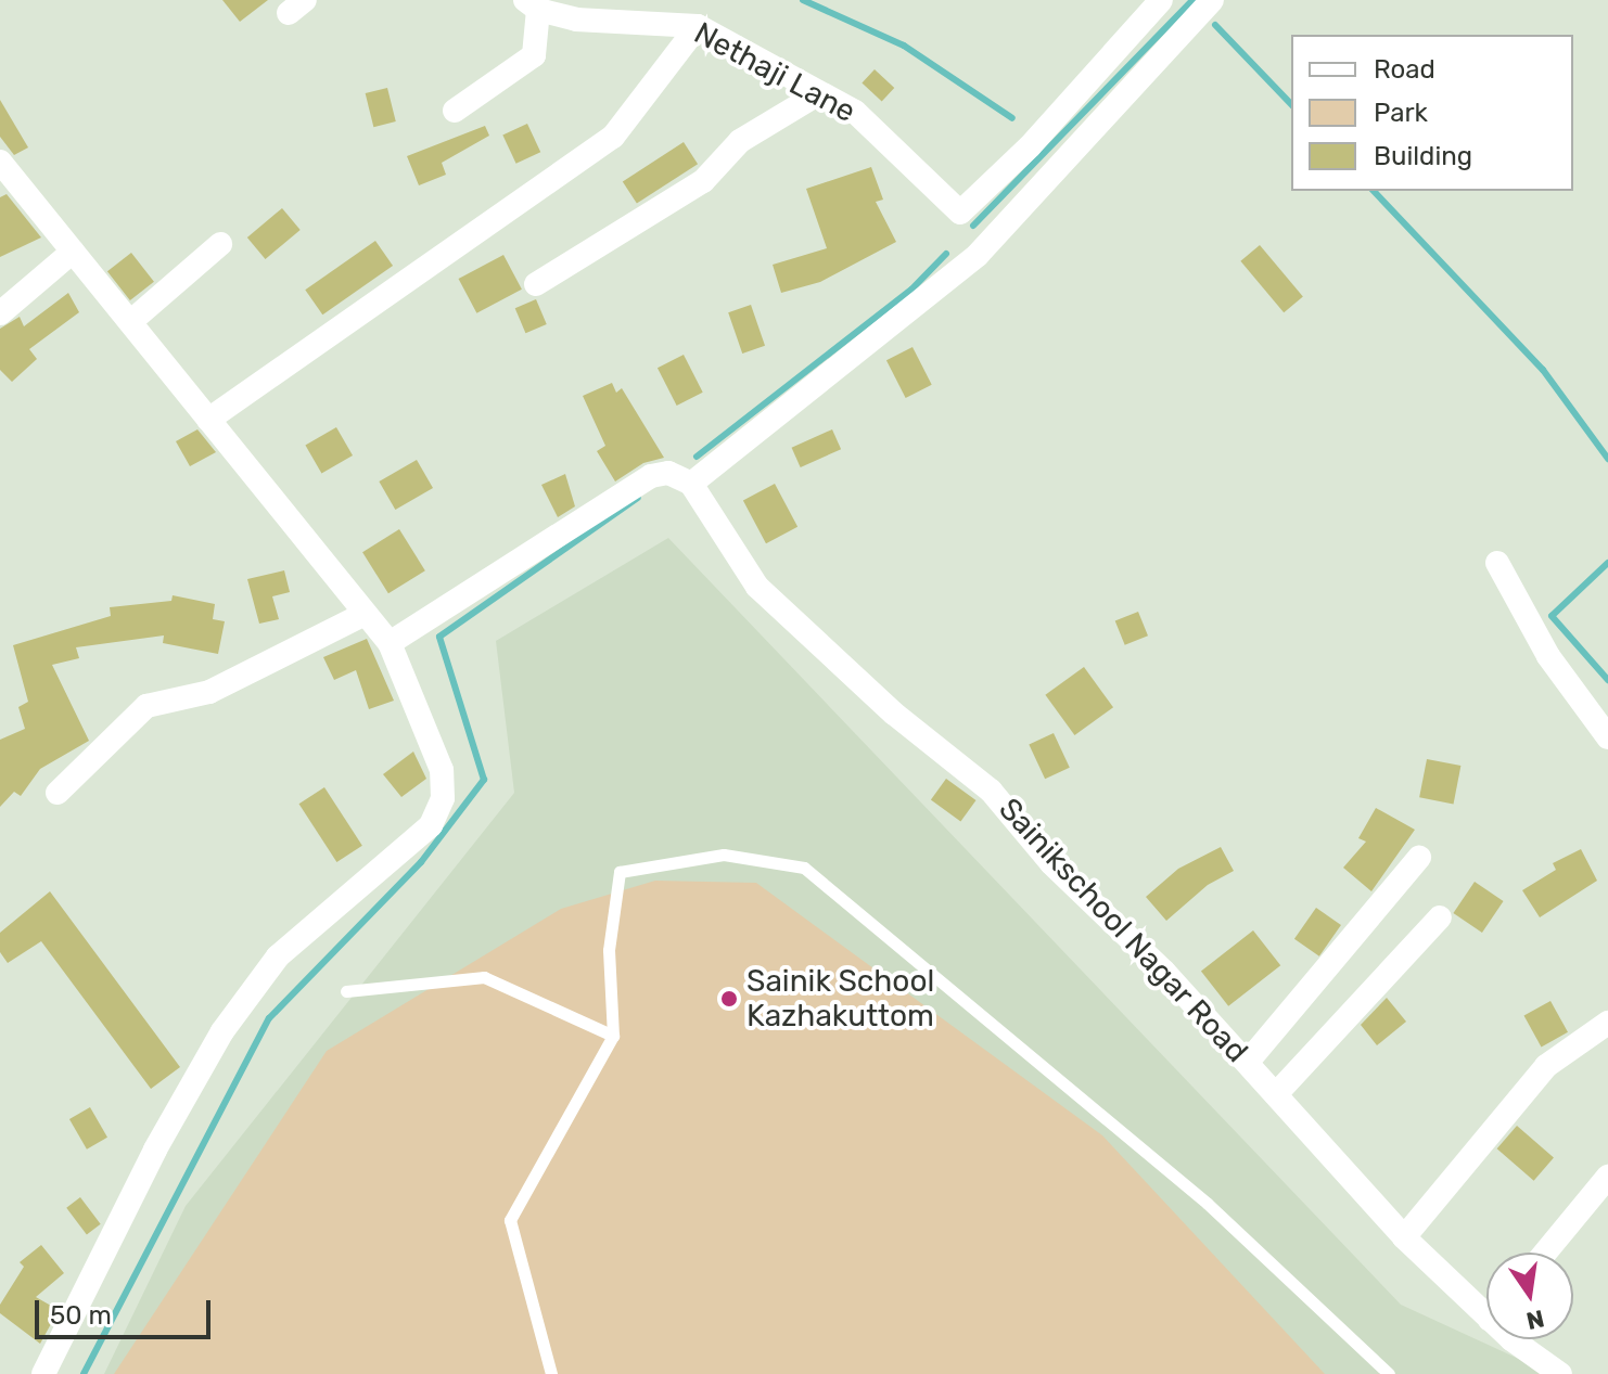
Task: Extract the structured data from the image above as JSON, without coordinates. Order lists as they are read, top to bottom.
{
  "streets": {
    "street": ["Nethaji Lane", "Sainikschool Nagar Road"]
  },
  "places": ["Sainik School Kazhakuttom"],
  "legend": ["Road", "Park", "Building"],
  "scale_bar": "50 m",
  "north": "bottom"
}
